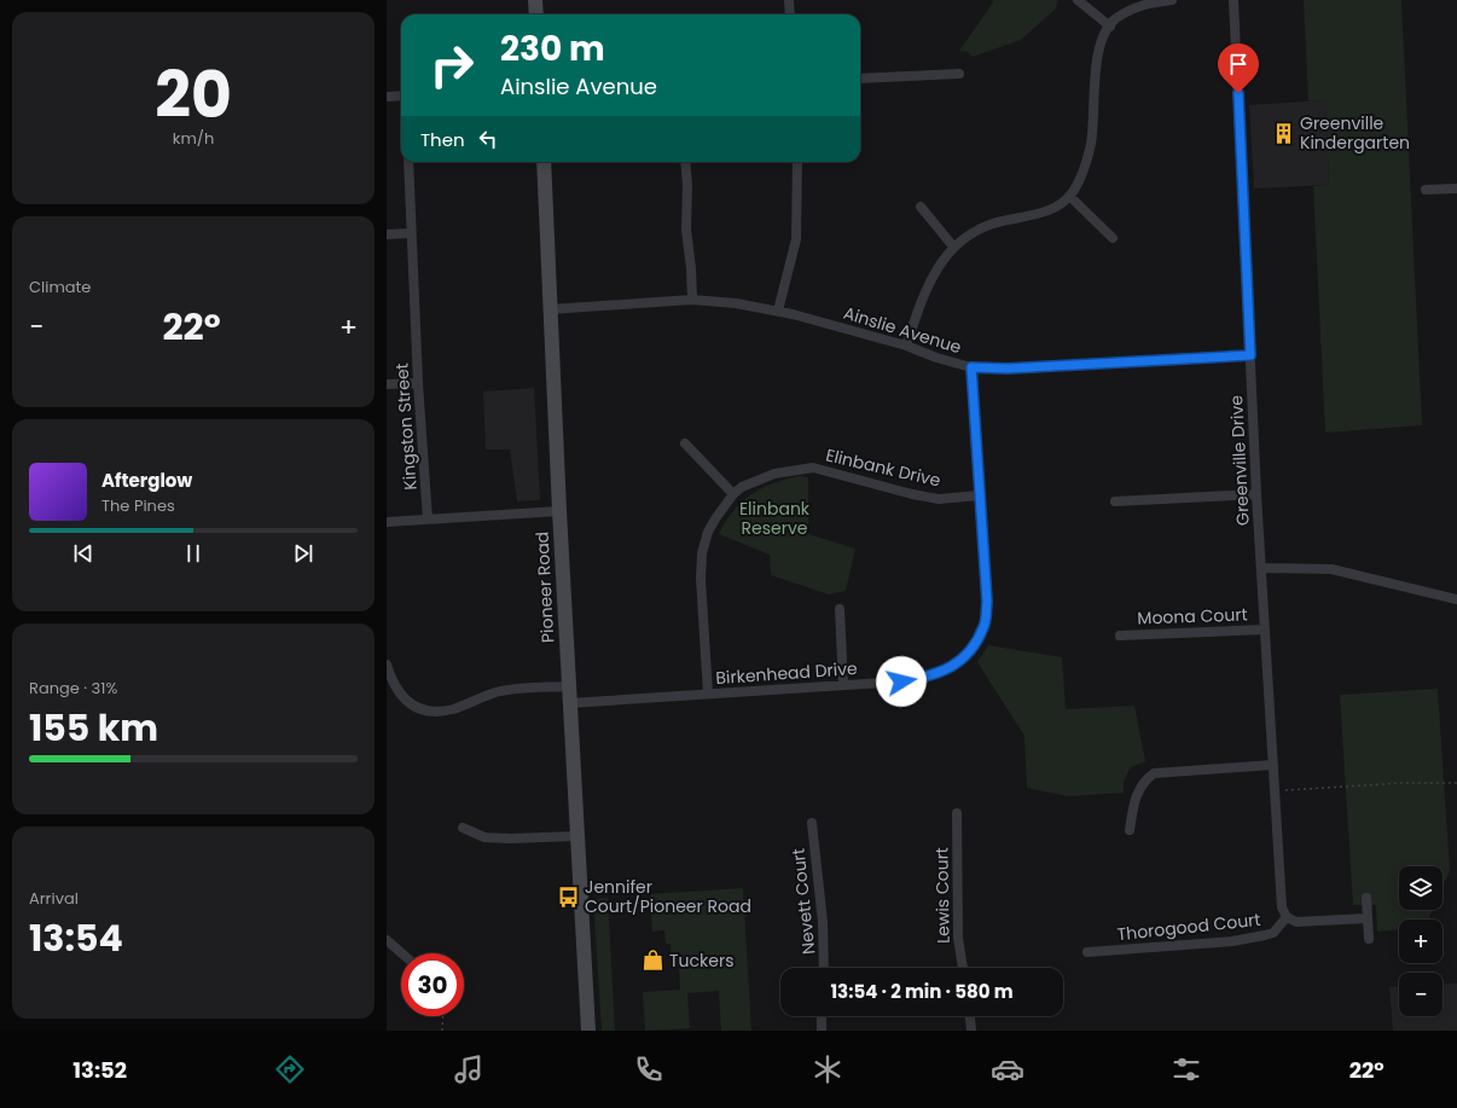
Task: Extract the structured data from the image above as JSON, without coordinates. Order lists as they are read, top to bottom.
{
  "streets": {
    "main road": ["Pioneer Road"],
    "street": [
      "Ainslie Avenue",
      "Kingston Street",
      "Greenville Drive",
      "Elinbank Drive",
      "Moona Court",
      "Birkenhead Drive",
      "Lewis Court",
      "Nevett Court",
      "Thorogood Court"
    ]
  },
  "crossings": [
    ["Ainslie Avenue", "Greenville Drive"],
    ["Ainslie Avenue", "Pioneer Road"],
    ["Ainslie Avenue", "Birkenhead Drive"],
    ["Greenville Drive", "Moona Court"],
    ["Greenville Drive", "Thorogood Court"],
    ["Elinbank Drive", "Birkenhead Drive"],
    ["Pioneer Road", "Birkenhead Drive"]
  ],
  "parks": ["Elinbank Reserve"],
  "places": {
    "building": ["Greenville Kindergarten"],
    "bus stop": ["Jennifer Court/Pioneer Road"],
    "shop": ["Tuckers"]
  },
  "page": {
    "tile": [
      ["20", "km/h"],
      "Climate",
      ["Range · 31%", "155 km"],
      ["Arrival", "13:54"]
    ],
    "turn": ["230 m", "Ainslie Avenue"],
    "then": "Then",
    "heat": ["−", "22°", "+"],
    "song": ["Afterglow", "The Pines"],
    "map_buttons": ["+", "−"],
    "limit": "30",
    "trip": "13:54 · 2 min · 580 m",
    "tabs": ["13:52", "22°"]
  }
}
